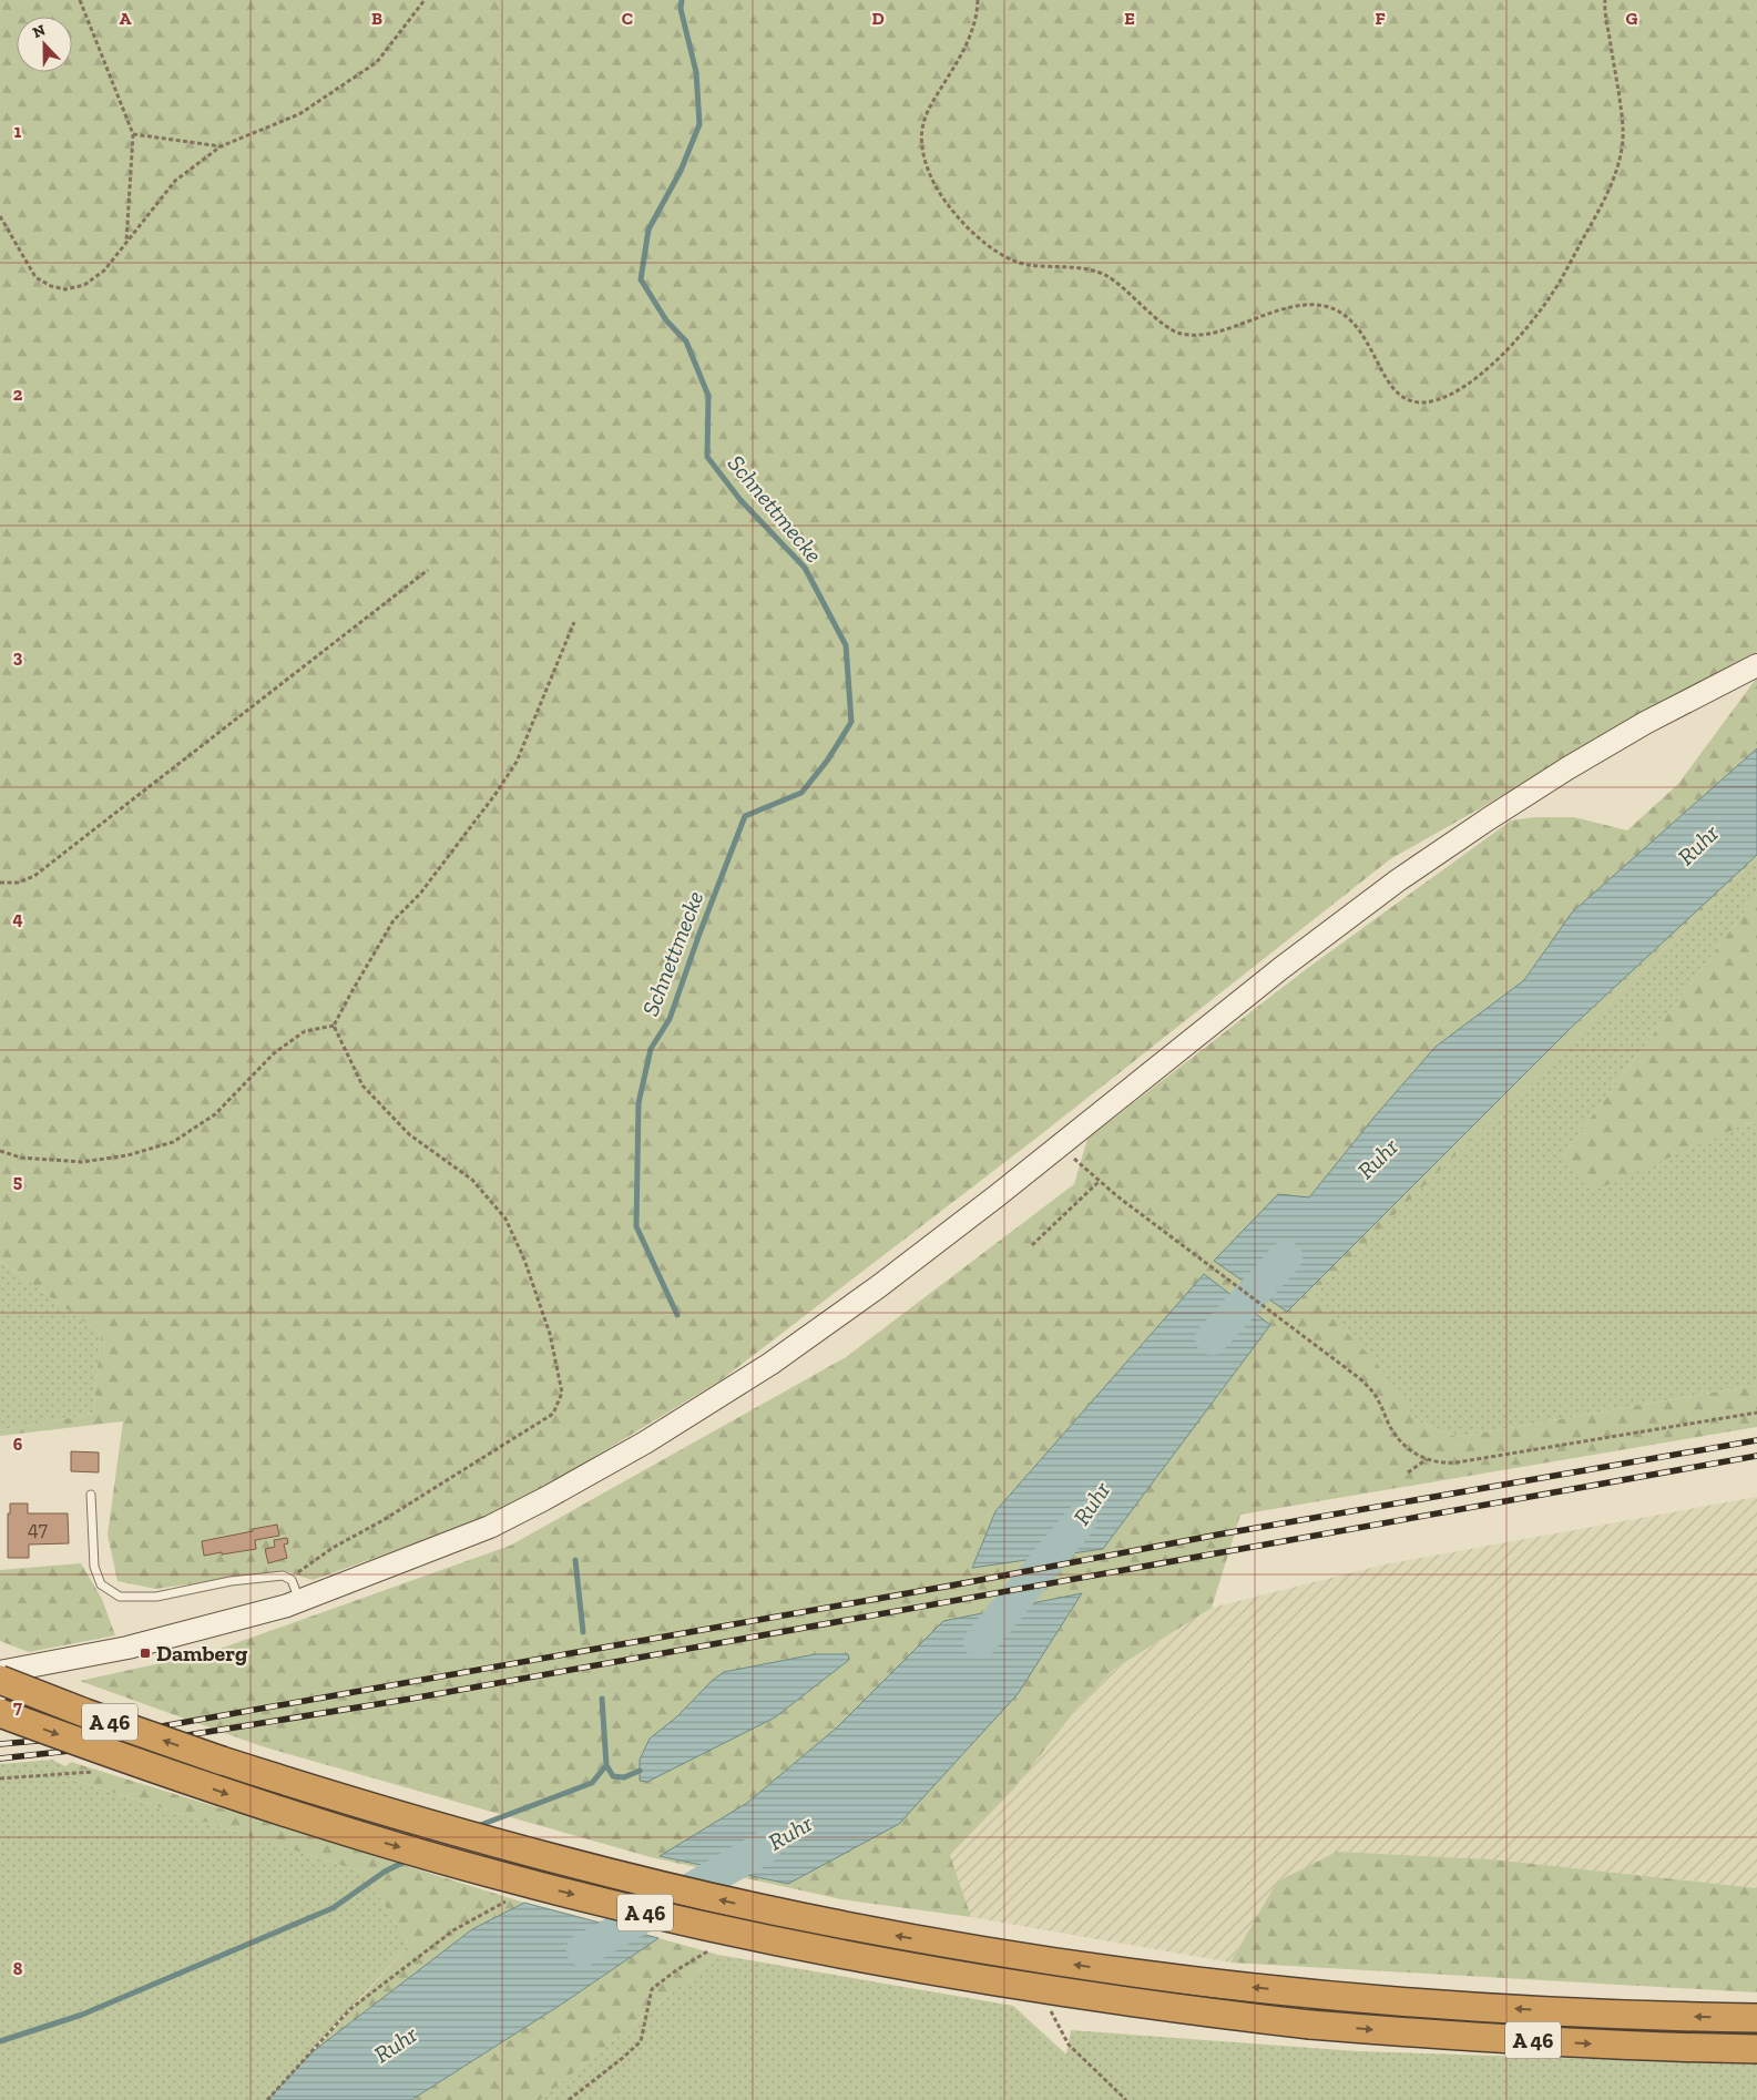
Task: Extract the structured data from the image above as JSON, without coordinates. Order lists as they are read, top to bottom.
{
  "streets": {
    "highway": ["A 46"]
  },
  "water": ["Schnettmecke", "Ruhr"],
  "places": {
    "transit": ["Damberg"]
  },
  "house_numbers": ["47"],
  "north": "top",
  "grid": {
    "columns": [
      "A",
      "B",
      "C",
      "D",
      "E",
      "F",
      "G"
    ],
    "rows": [
      "1",
      "2",
      "3",
      "4",
      "5",
      "6",
      "7",
      "8"
    ]
  }
}
